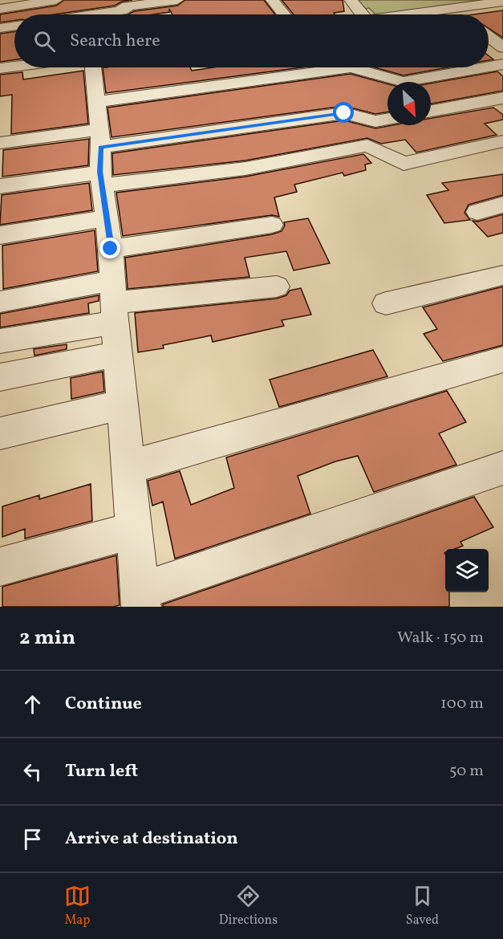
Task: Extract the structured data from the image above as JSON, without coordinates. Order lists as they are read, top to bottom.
{
  "north": "bottom right",
  "page": {
    "search": "Search here",
    "heading": ["2 min", "Walk · 150 m"],
    "list": [
      ["Continue", "100 m"],
      ["Turn left", "50 m"],
      "Arrive at destination"
    ],
    "nav": ["Map", "Directions", "Saved"]
  }
}
